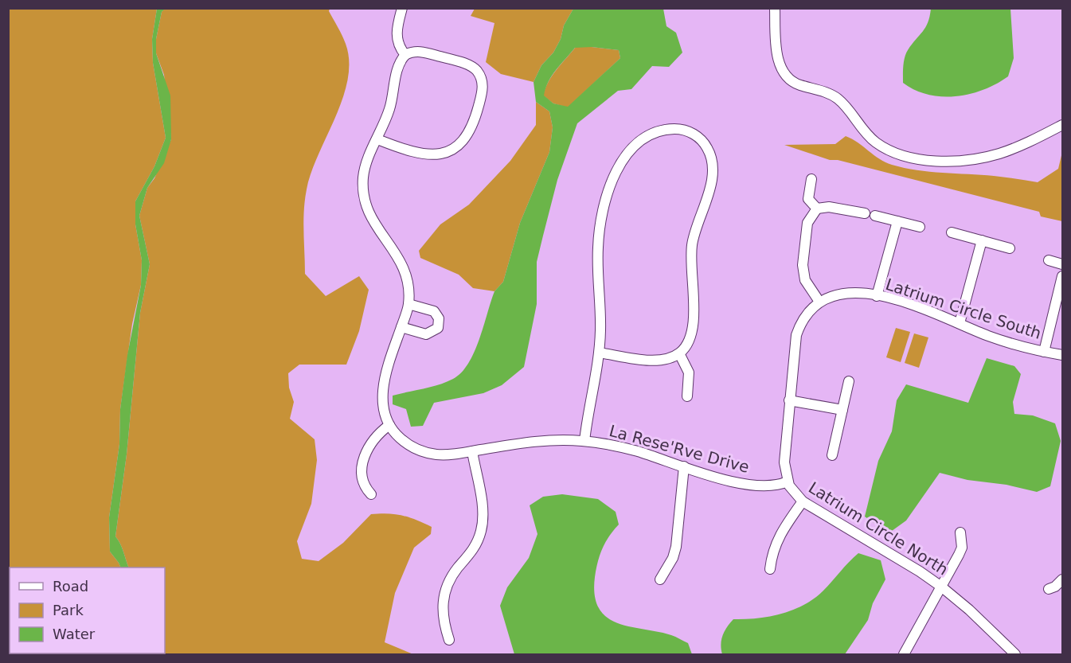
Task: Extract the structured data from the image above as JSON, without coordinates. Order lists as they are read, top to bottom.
{
  "streets": {
    "street": ["Latrium Circle South", "La Rese'Rve Drive", "Latrium Circle North"]
  },
  "crossings": [
    ["Latrium Circle South", "Latrium Circle North"],
    ["La Rese'Rve Drive", "Latrium Circle North"]
  ],
  "legend": ["Road", "Park", "Water"]
}
